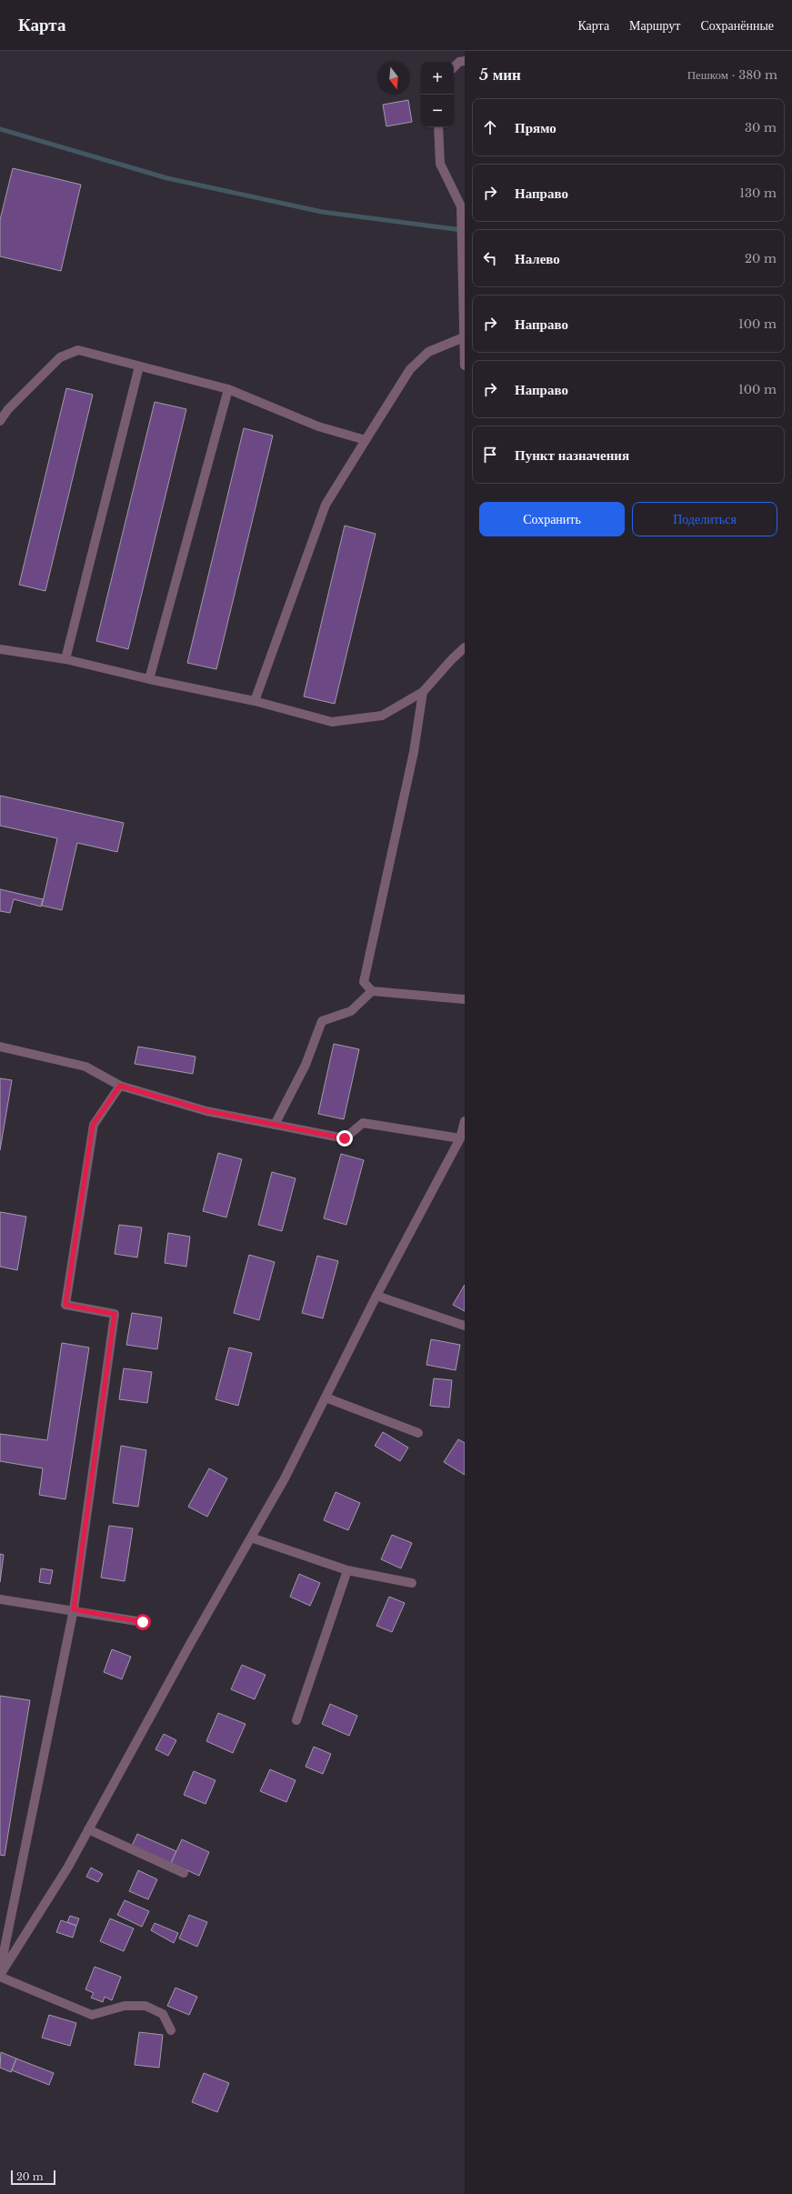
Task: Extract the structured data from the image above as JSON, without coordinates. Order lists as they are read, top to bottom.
{
  "scale_bar": "20 m",
  "north": "bottom",
  "page": {
    "header": "Карта",
    "nav": ["Карта", "Маршрут", "Сохранённые"],
    "heading": ["5 мин", "Пешком · 380 m"],
    "map_buttons": ["+", "−"],
    "list": [
      ["Прямо", "30 m"],
      ["Направо", "130 m"],
      ["Налево", "20 m"],
      ["Направо", "100 m"],
      ["Направо", "100 m"],
      "Пункт назначения"
    ],
    "buttons": ["Сохранить", "Поделиться"],
    "scale": "20 m"
  }
}
